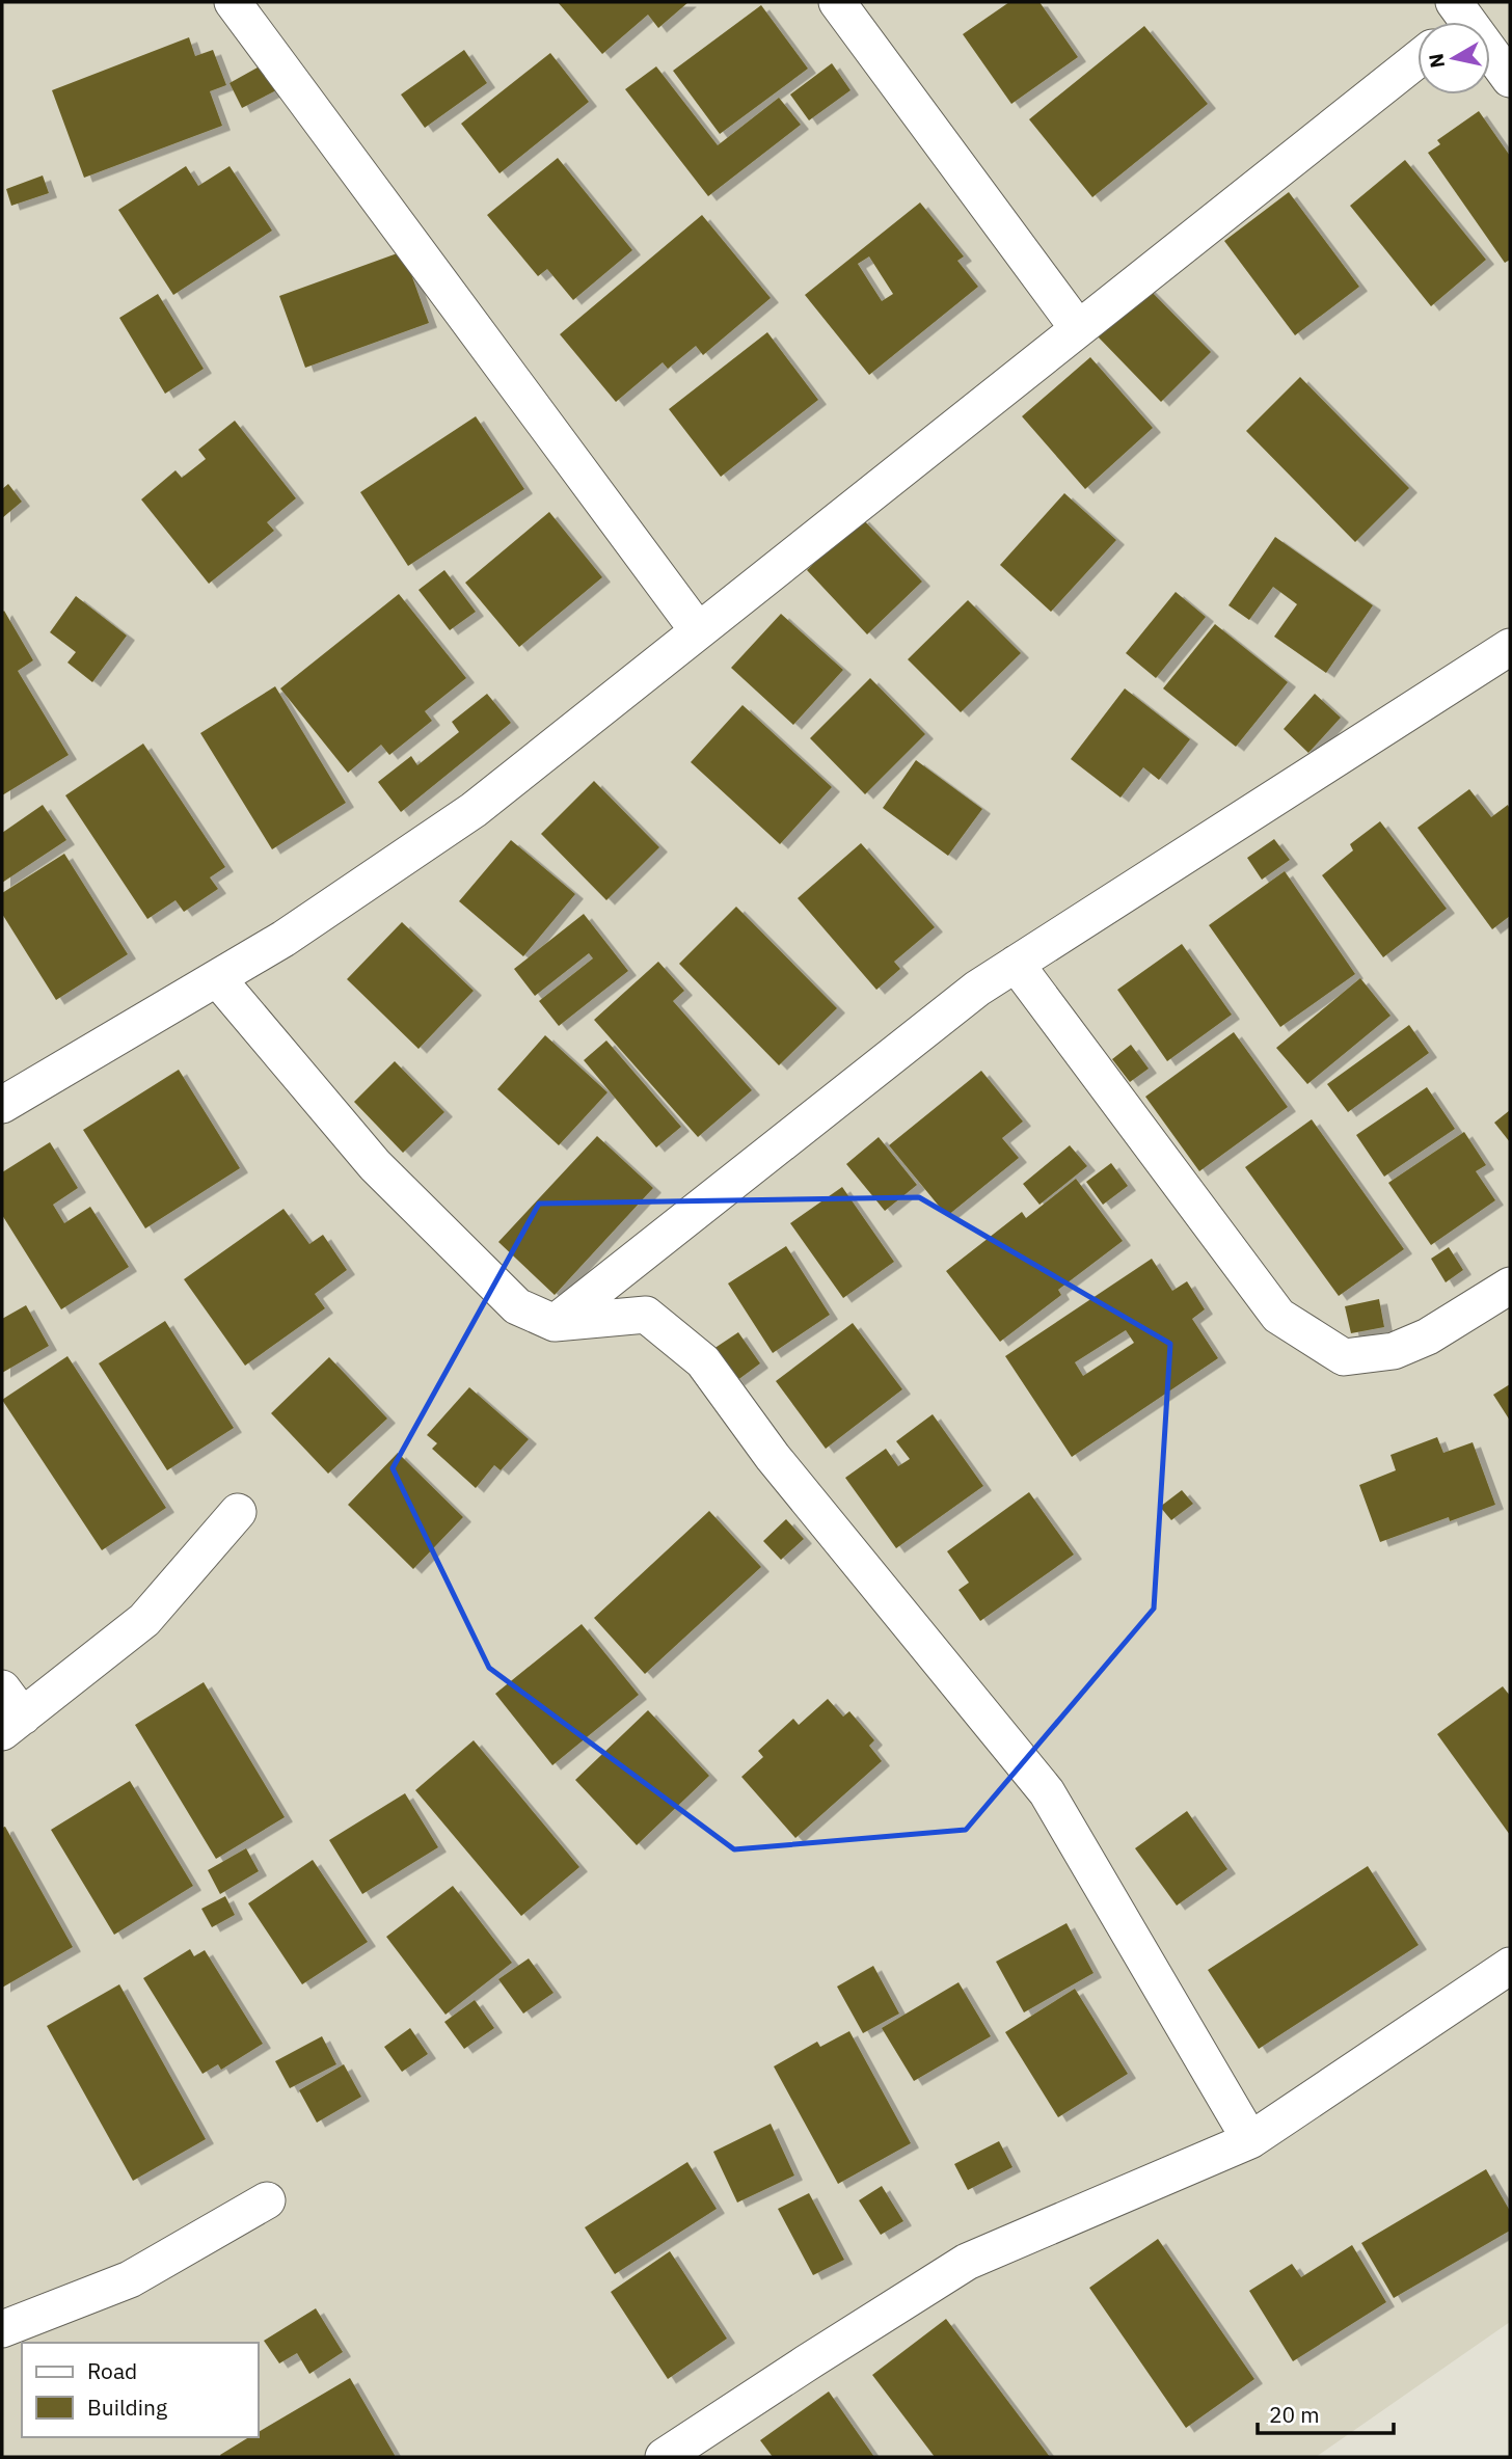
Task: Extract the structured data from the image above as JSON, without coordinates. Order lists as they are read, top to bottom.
{
  "legend": ["Road", "Building"],
  "scale_bar": "20 m",
  "north": "left"
}
